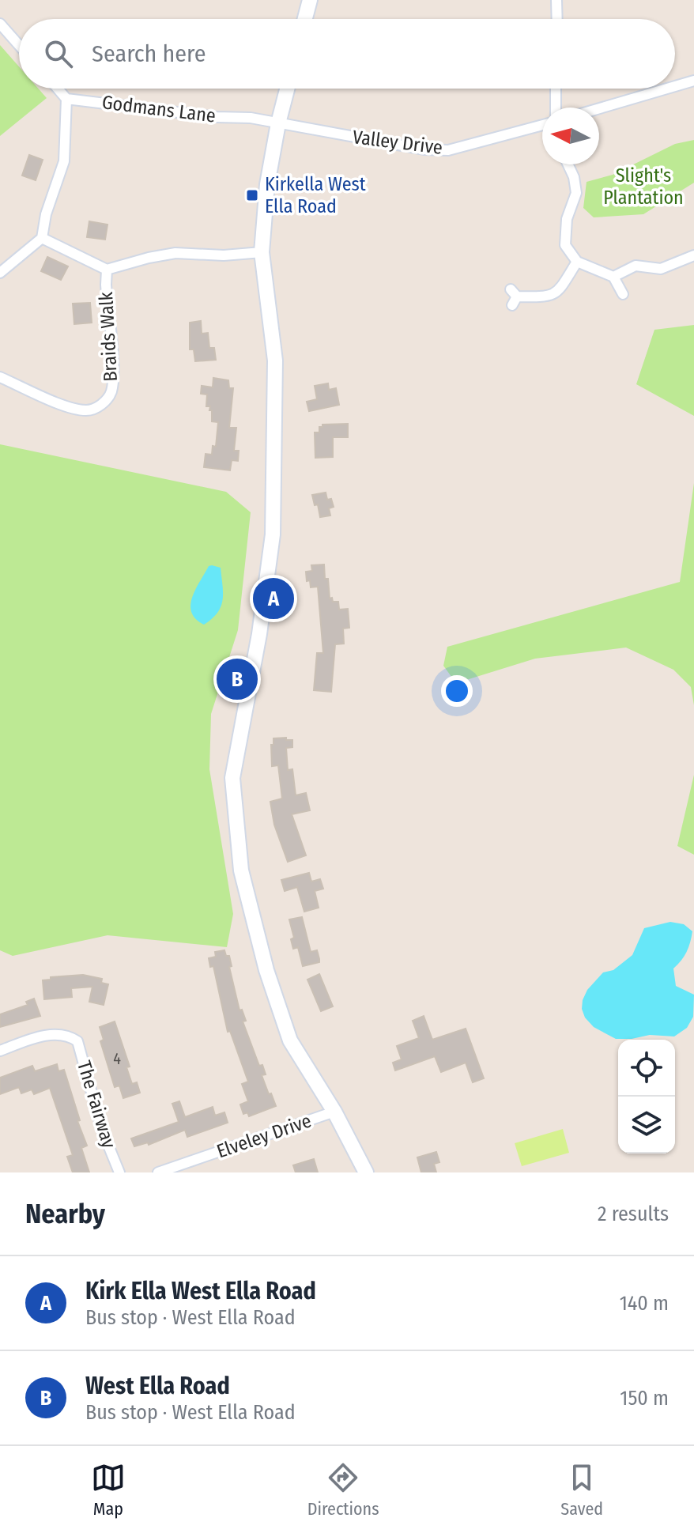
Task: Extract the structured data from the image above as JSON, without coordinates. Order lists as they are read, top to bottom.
{
  "streets": {
    "street": [
      "Godmans Lane",
      "Valley Drive",
      "Braids Walk",
      "The Fairway",
      "Elveley Drive"
    ]
  },
  "crossings": [
    ["Godmans Lane", "Valley Drive"]
  ],
  "parks": ["Slight's Plantation"],
  "places": {
    "transit": ["Kirkella West Ella Road"]
  },
  "house_numbers": ["4"],
  "north": "left",
  "page": {
    "search": "Search here",
    "pins": ["A", "B"],
    "heading": ["Nearby", "2 results"],
    "list": [
      {
        "mark": "A",
        "name": "Kirk Ella West Ella Road",
        "note": "Bus stop · West Ella Road",
        "value": "140 m"
      },
      {
        "mark": "B",
        "name": "West Ella Road",
        "note": "Bus stop · West Ella Road",
        "value": "150 m"
      }
    ],
    "nav": ["Map", "Directions", "Saved"]
  }
}
